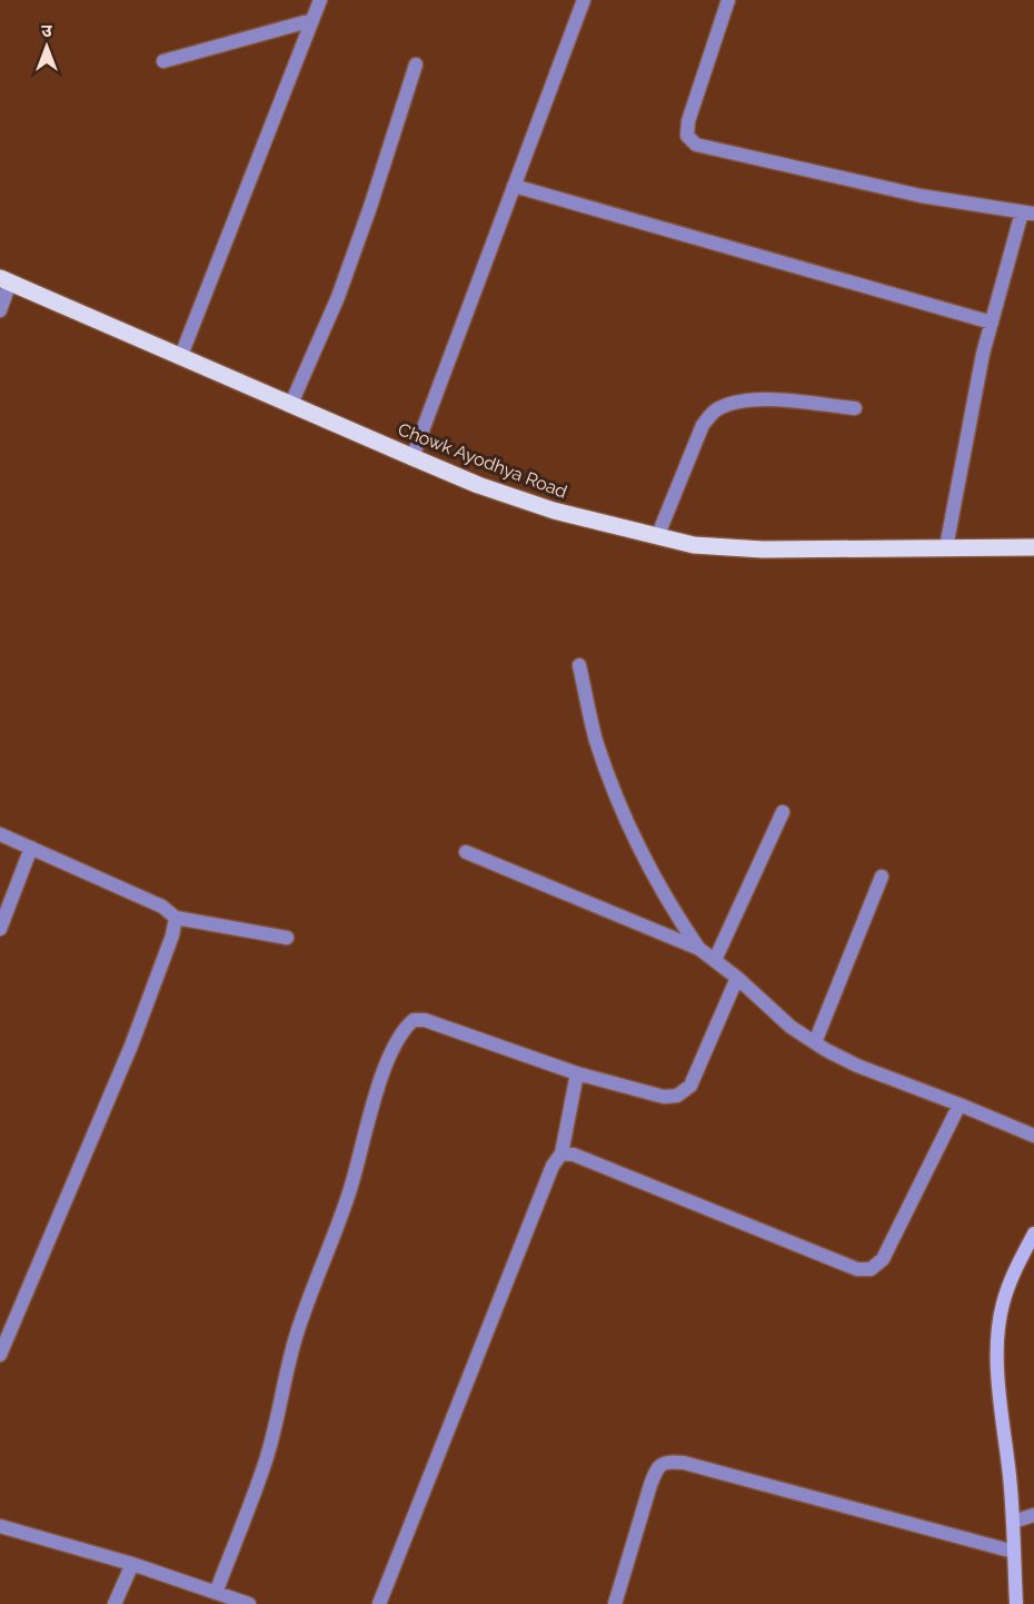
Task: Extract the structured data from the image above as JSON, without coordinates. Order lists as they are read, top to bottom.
{
  "streets": {
    "main road": ["Chowk Ayodhya Road"]
  },
  "north": "top"
}
